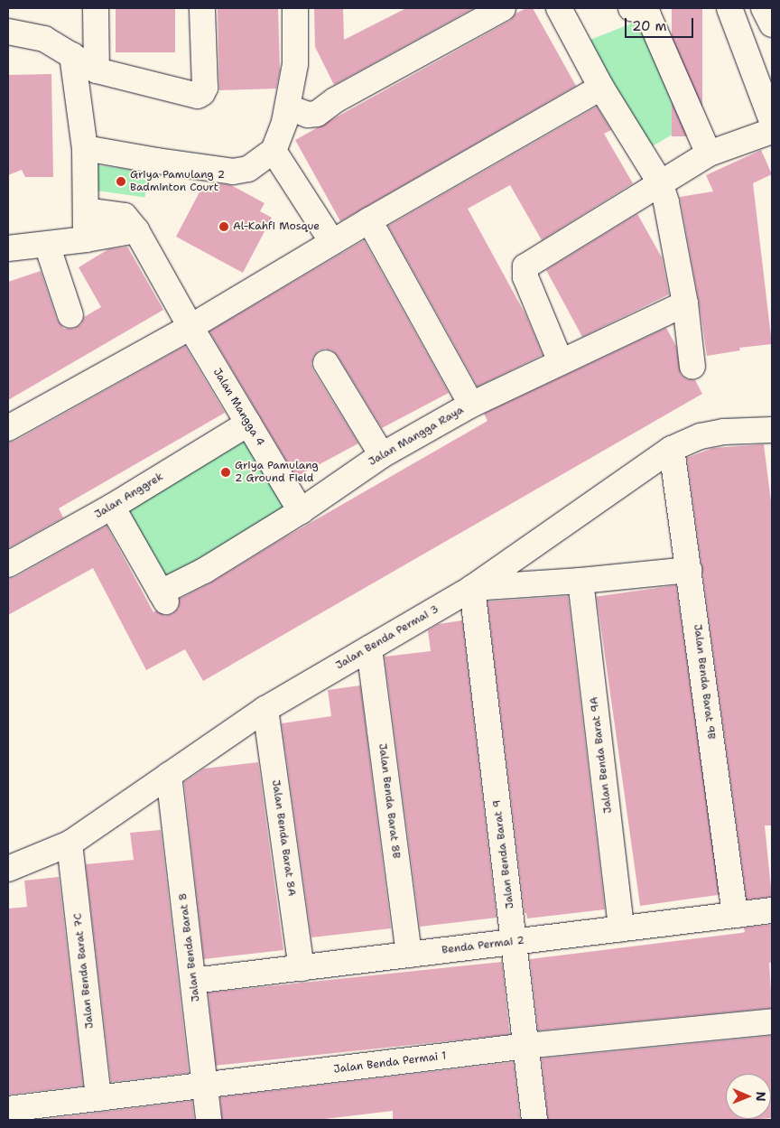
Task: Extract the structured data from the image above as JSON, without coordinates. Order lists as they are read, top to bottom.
{
  "streets": {
    "street": [
      "Jalan Mangga 4",
      "Jalan Mangga Raya",
      "Jalan Anggrek",
      "Jalan Benda Permai 3",
      "Jalan Benda Barat 9B",
      "Jalan Benda Barat 9A",
      "Jalan Benda Barat 8B",
      "Jalan Benda Barat 8A",
      "Jalan Benda Barat 9",
      "Benda Permai 2",
      "Jalan Benda Barat 8",
      "Jalan Benda Barat 7C",
      "Jalan Benda Permai 1"
    ]
  },
  "crossings": [
    ["Jalan Mangga 4", "Jalan Mangga Raya"],
    ["Jalan Mangga 4", "Jalan Anggrek"],
    ["Jalan Mangga Raya", "Jalan Anggrek"],
    ["Jalan Benda Permai 3", "Jalan Benda Barat 9B"],
    ["Jalan Benda Permai 3", "Jalan Benda Barat 8B"],
    ["Jalan Benda Permai 3", "Jalan Benda Barat 8A"],
    ["Jalan Benda Permai 3", "Jalan Benda Barat 9"],
    ["Jalan Benda Permai 3", "Jalan Benda Barat 8"],
    ["Jalan Benda Permai 3", "Jalan Benda Barat 7C"],
    ["Jalan Benda Barat 9B", "Benda Permai 2"],
    ["Jalan Benda Barat 9A", "Benda Permai 2"],
    ["Jalan Benda Barat 8B", "Benda Permai 2"],
    ["Jalan Benda Barat 8A", "Benda Permai 2"],
    ["Jalan Benda Barat 9", "Benda Permai 2"],
    ["Jalan Benda Barat 9", "Jalan Benda Permai 1"],
    ["Benda Permai 2", "Jalan Benda Barat 8"],
    ["Jalan Benda Barat 8", "Jalan Benda Permai 1"],
    ["Jalan Benda Barat 7C", "Jalan Benda Permai 1"]
  ],
  "places": ["Griya Pamulang 2 Badminton Court", "Al-Kahfi Mosque", "Griya Pamulang 2 Ground Field"],
  "scale_bar": "20 m",
  "north": "right"
}
